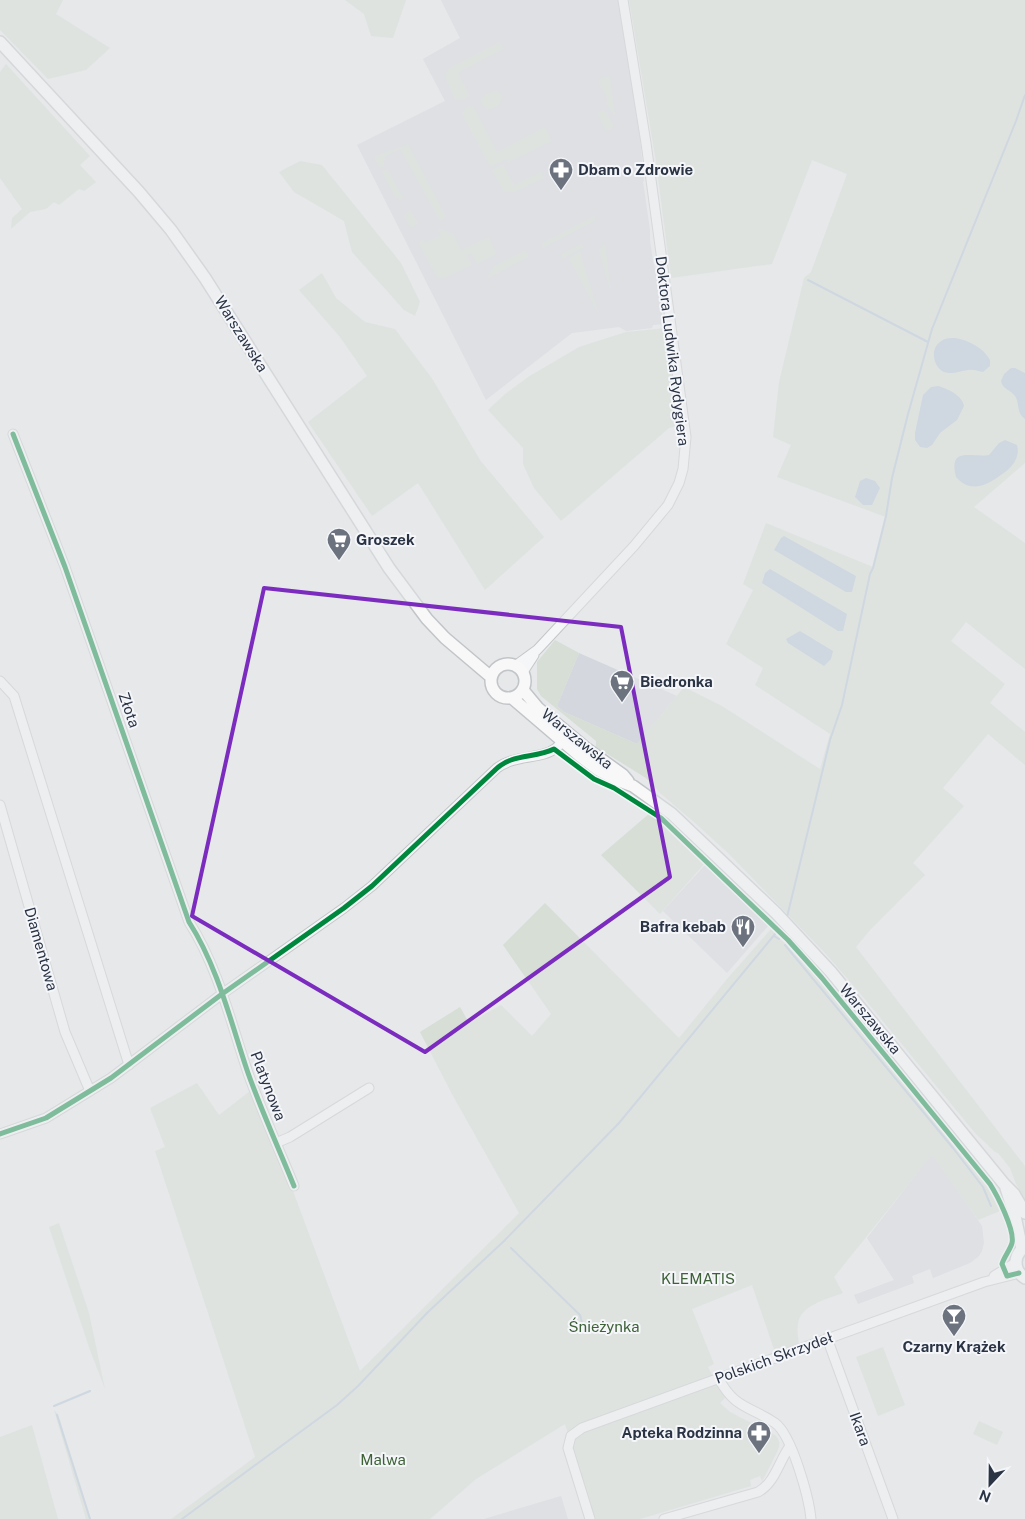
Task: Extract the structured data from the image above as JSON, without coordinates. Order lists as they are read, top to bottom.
{
  "streets": {
    "main road": ["Warszawska"],
    "street": [
      "Doktora Ludwika Rydygiera",
      "Złota",
      "Diamentowa",
      "Platynowa",
      "Polskich Skrzydeł",
      "Ikara"
    ]
  },
  "crossings": [
    ["Warszawska", "Doktora Ludwika Rydygiera"],
    ["Złota", "Platynowa"],
    ["Polskich Skrzydeł", "Ikara"]
  ],
  "parks": ["KLEMATIS", "Śnieżynka", "Malwa"],
  "places": {
    "pharmacy": ["Dbam o Zdrowie", "Apteka Rodzinna"],
    "supermarket": ["Groszek", "Biedronka"],
    "restaurant": ["Bafra kebab"],
    "bar": ["Czarny Krążek"]
  },
  "north": "bottom"
}
